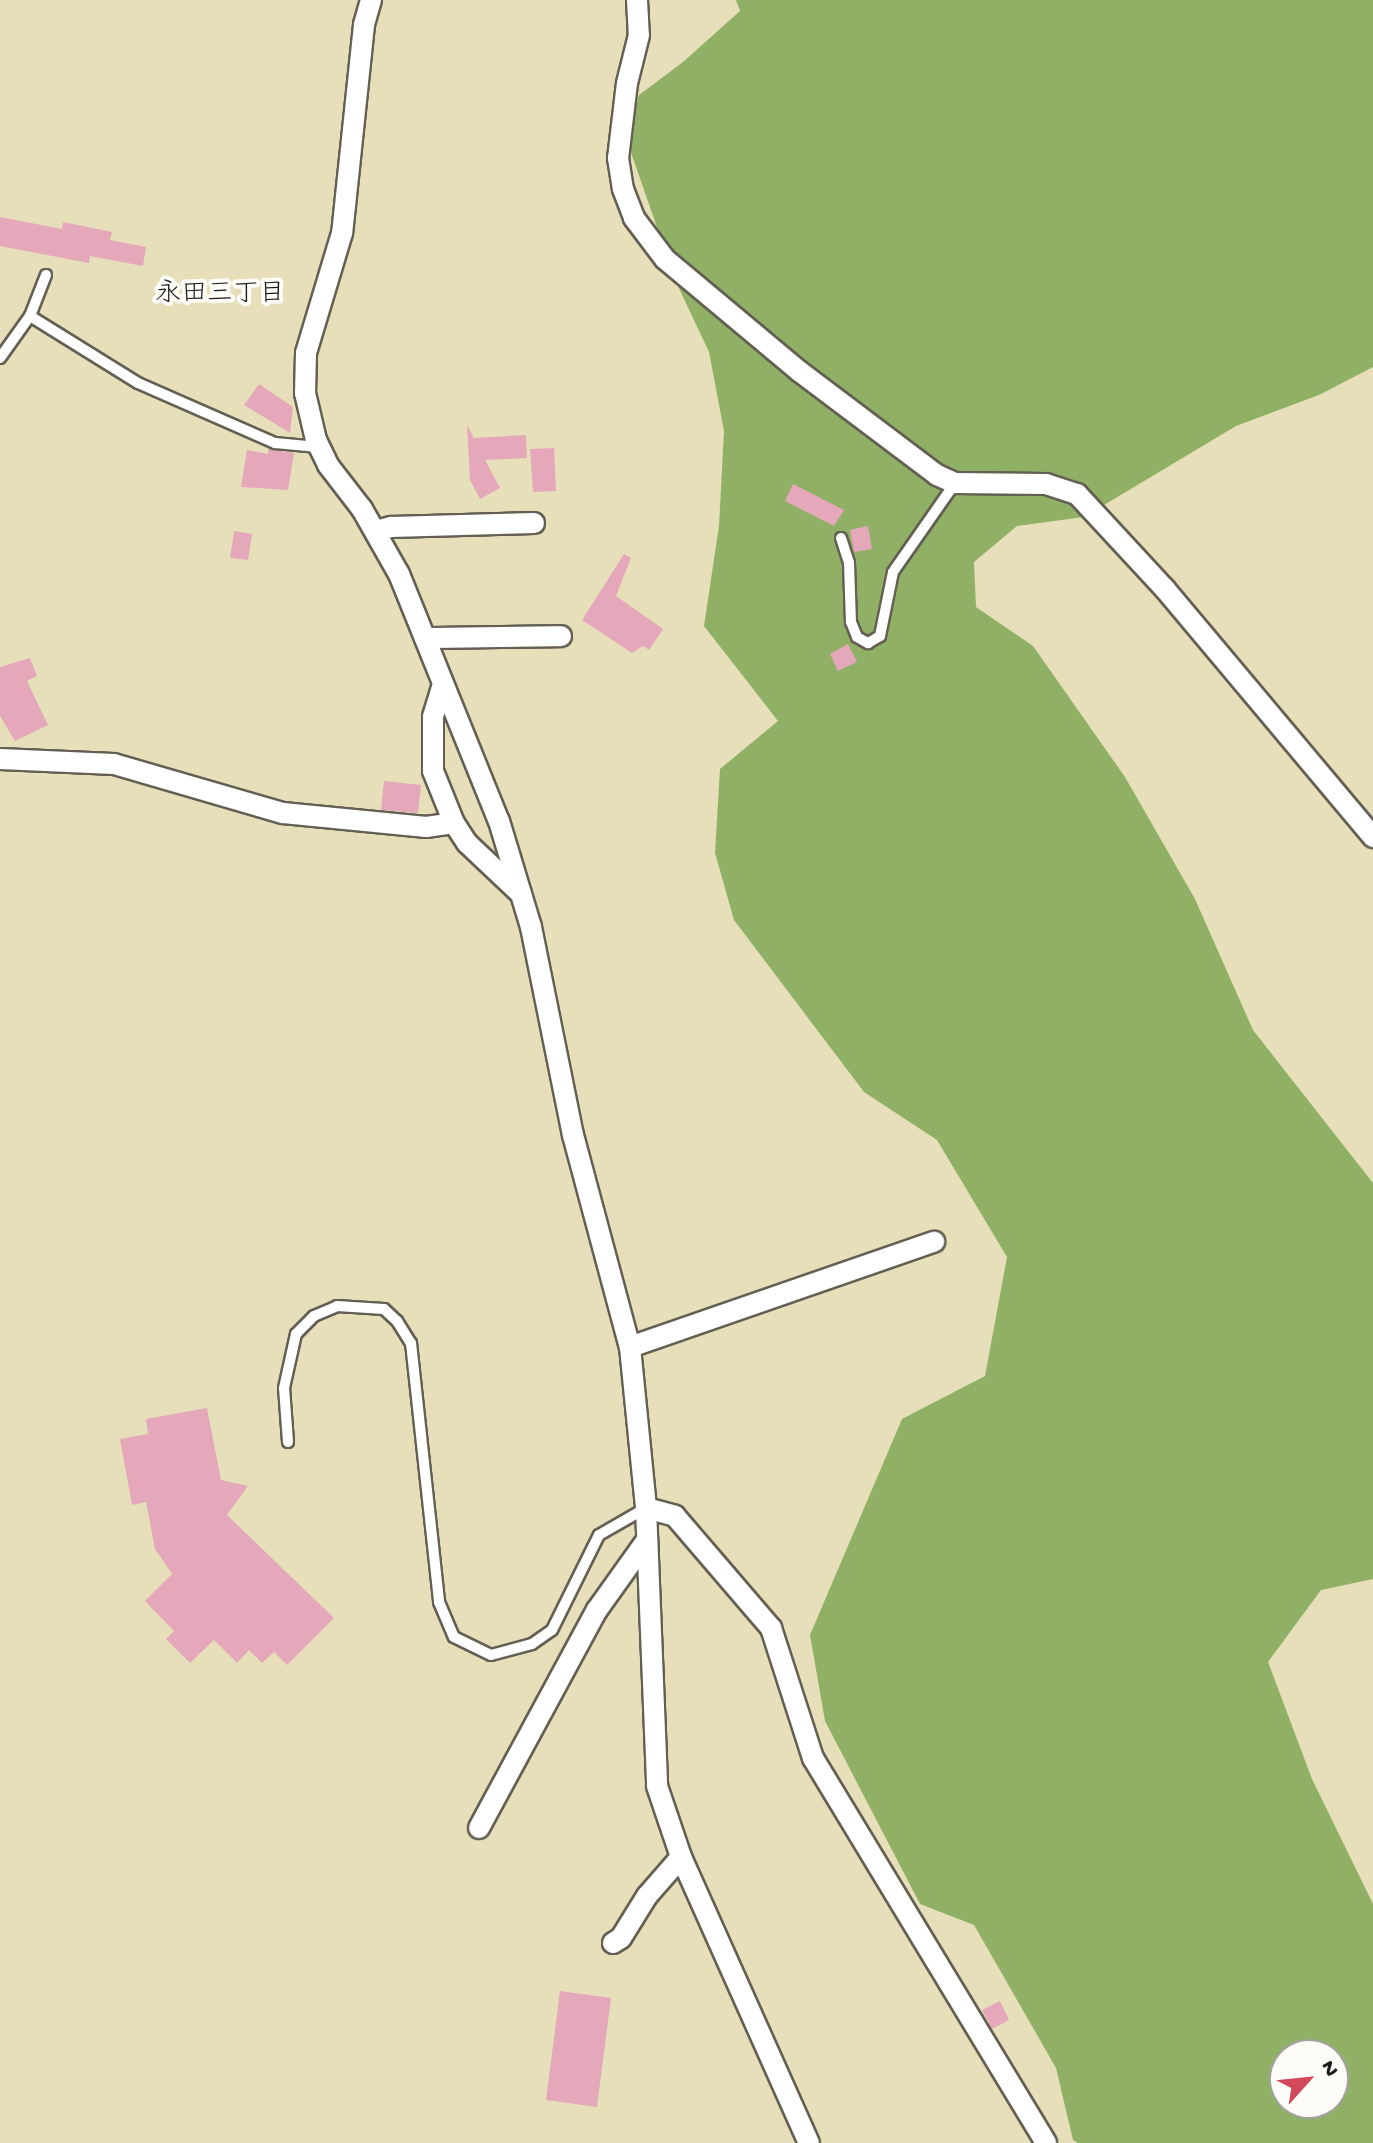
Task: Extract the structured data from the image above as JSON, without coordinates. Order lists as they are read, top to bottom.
{
  "districts": ["永田三丁目"],
  "north": "top right"
}
